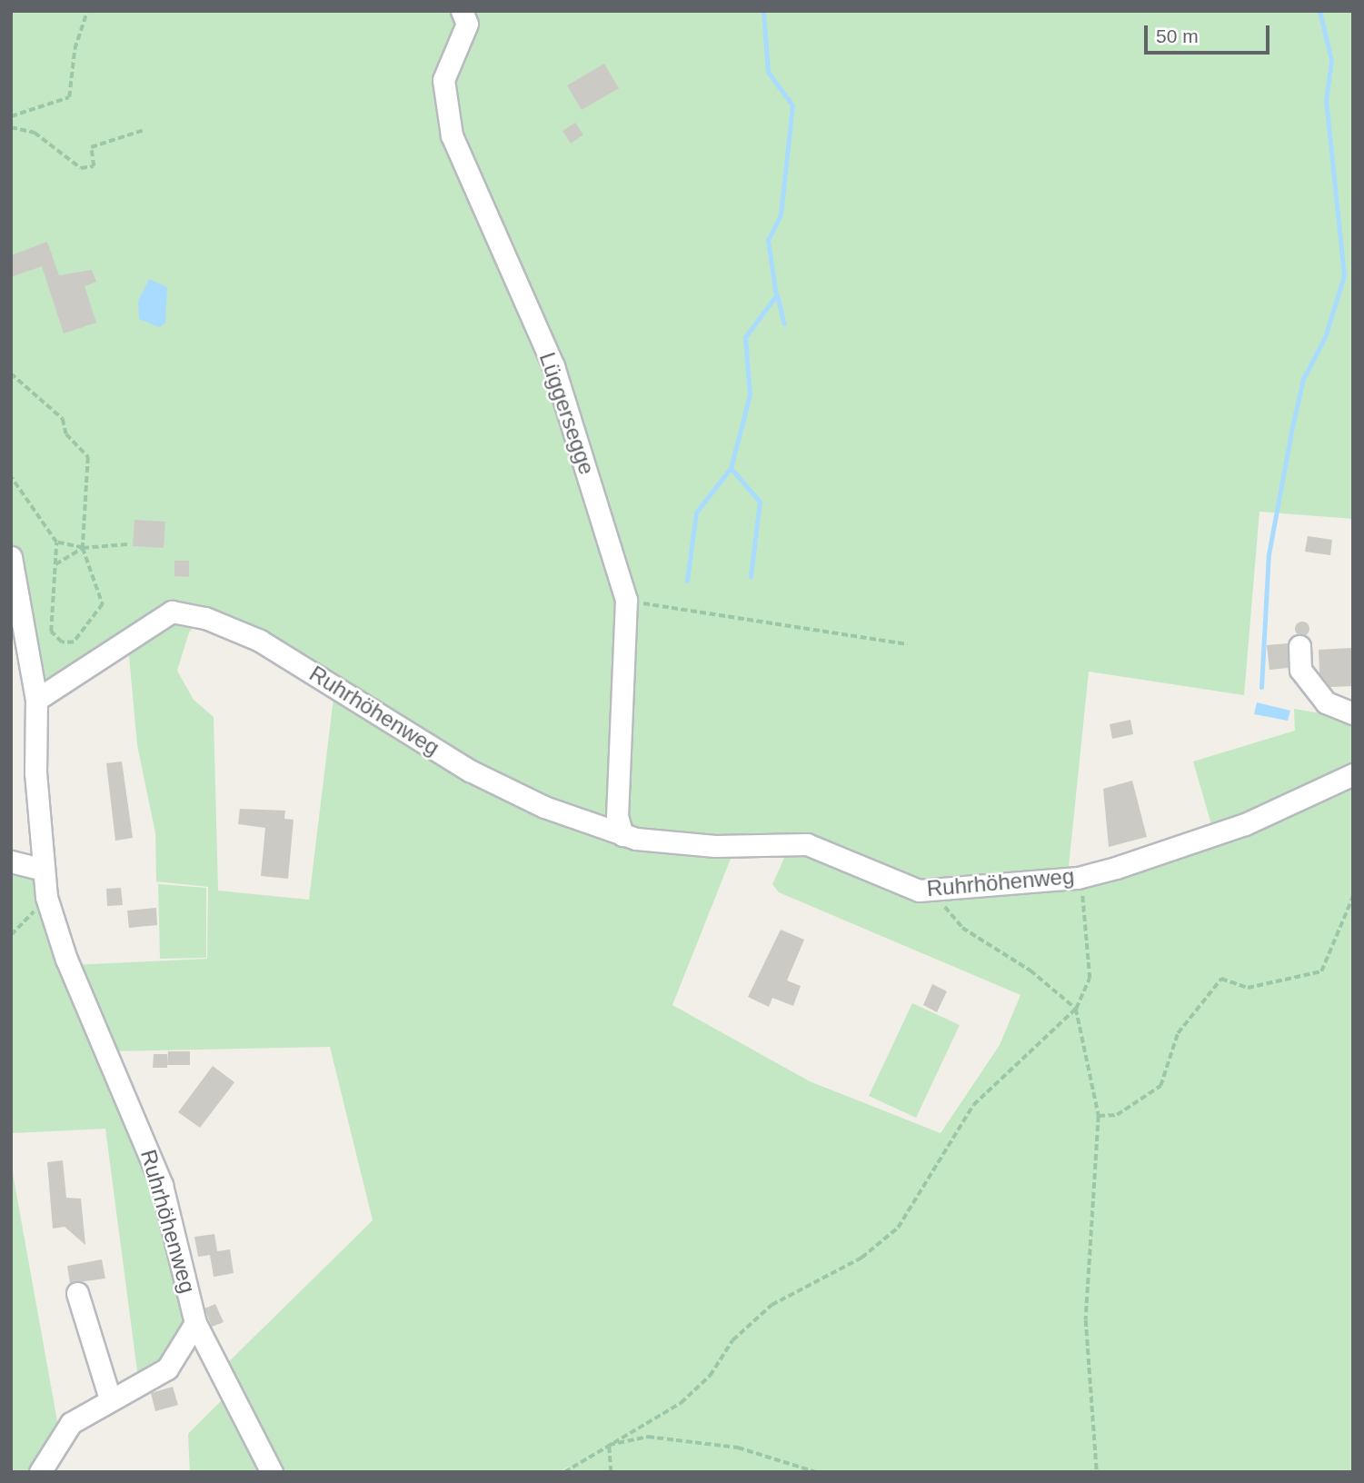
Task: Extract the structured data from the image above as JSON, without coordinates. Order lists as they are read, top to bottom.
{
  "streets": {
    "street": ["Lüggersegge", "Ruhrhöhenweg"]
  },
  "crossings": [
    ["Lüggersegge", "Ruhrhöhenweg"]
  ],
  "scale_bar": "50 m"
}
